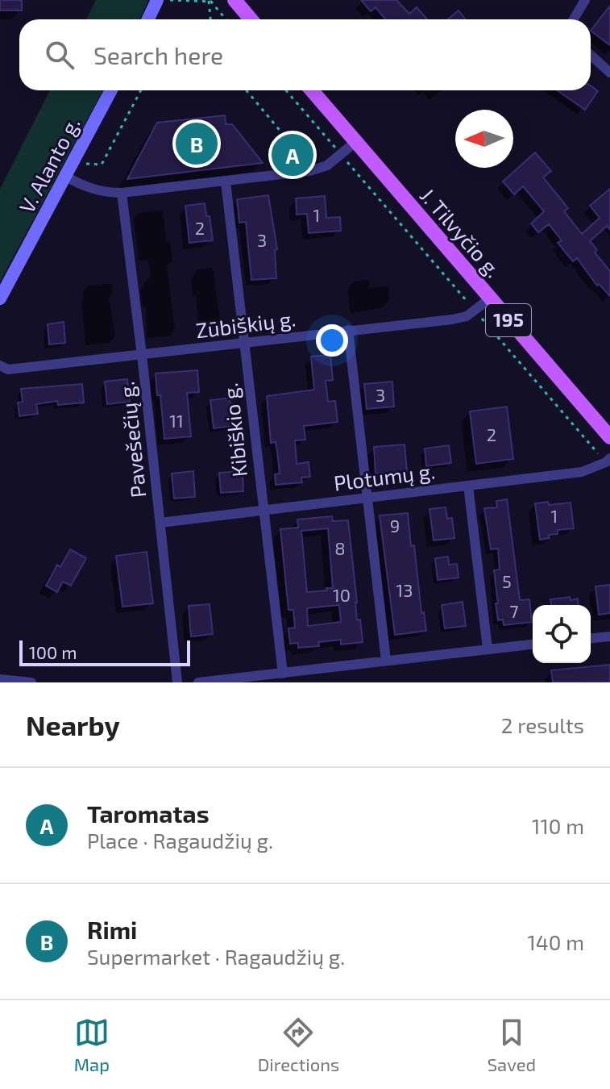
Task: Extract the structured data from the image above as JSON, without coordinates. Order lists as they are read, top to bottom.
{
  "streets": {
    "main road": ["V. Alanto g.", "J. Tilvyčio g.", "195"],
    "street": [
      "Zūbiškių g.",
      "Kibiškio g.",
      "Pavešečių g.",
      "Plotumų g."
    ]
  },
  "crossings": [
    ["J. Tilvyčio g.", "Zūbiškių g."],
    ["Zūbiškių g.", "Kibiškio g."],
    ["Zūbiškių g.", "Pavešečių g."],
    ["Kibiškio g.", "Plotumų g."],
    ["Pavešečių g.", "Plotumų g."]
  ],
  "house_numbers": [
    "1",
    "2",
    "3",
    "3",
    "11",
    "2",
    "1",
    "9",
    "8",
    "5",
    "13",
    "10",
    "7"
  ],
  "scale_bar": "100 m",
  "north": "left",
  "page": {
    "search": "Search here",
    "pins": ["B", "A"],
    "scale": "100 m",
    "heading": ["Nearby", "2 results"],
    "list": [
      {
        "mark": "A",
        "name": "Taromatas",
        "note": "Place · Ragaudžių g.",
        "value": "110 m"
      },
      {
        "mark": "B",
        "name": "Rimi",
        "note": "Supermarket · Ragaudžių g.",
        "value": "140 m"
      }
    ],
    "nav": ["Map", "Directions", "Saved"]
  }
}
